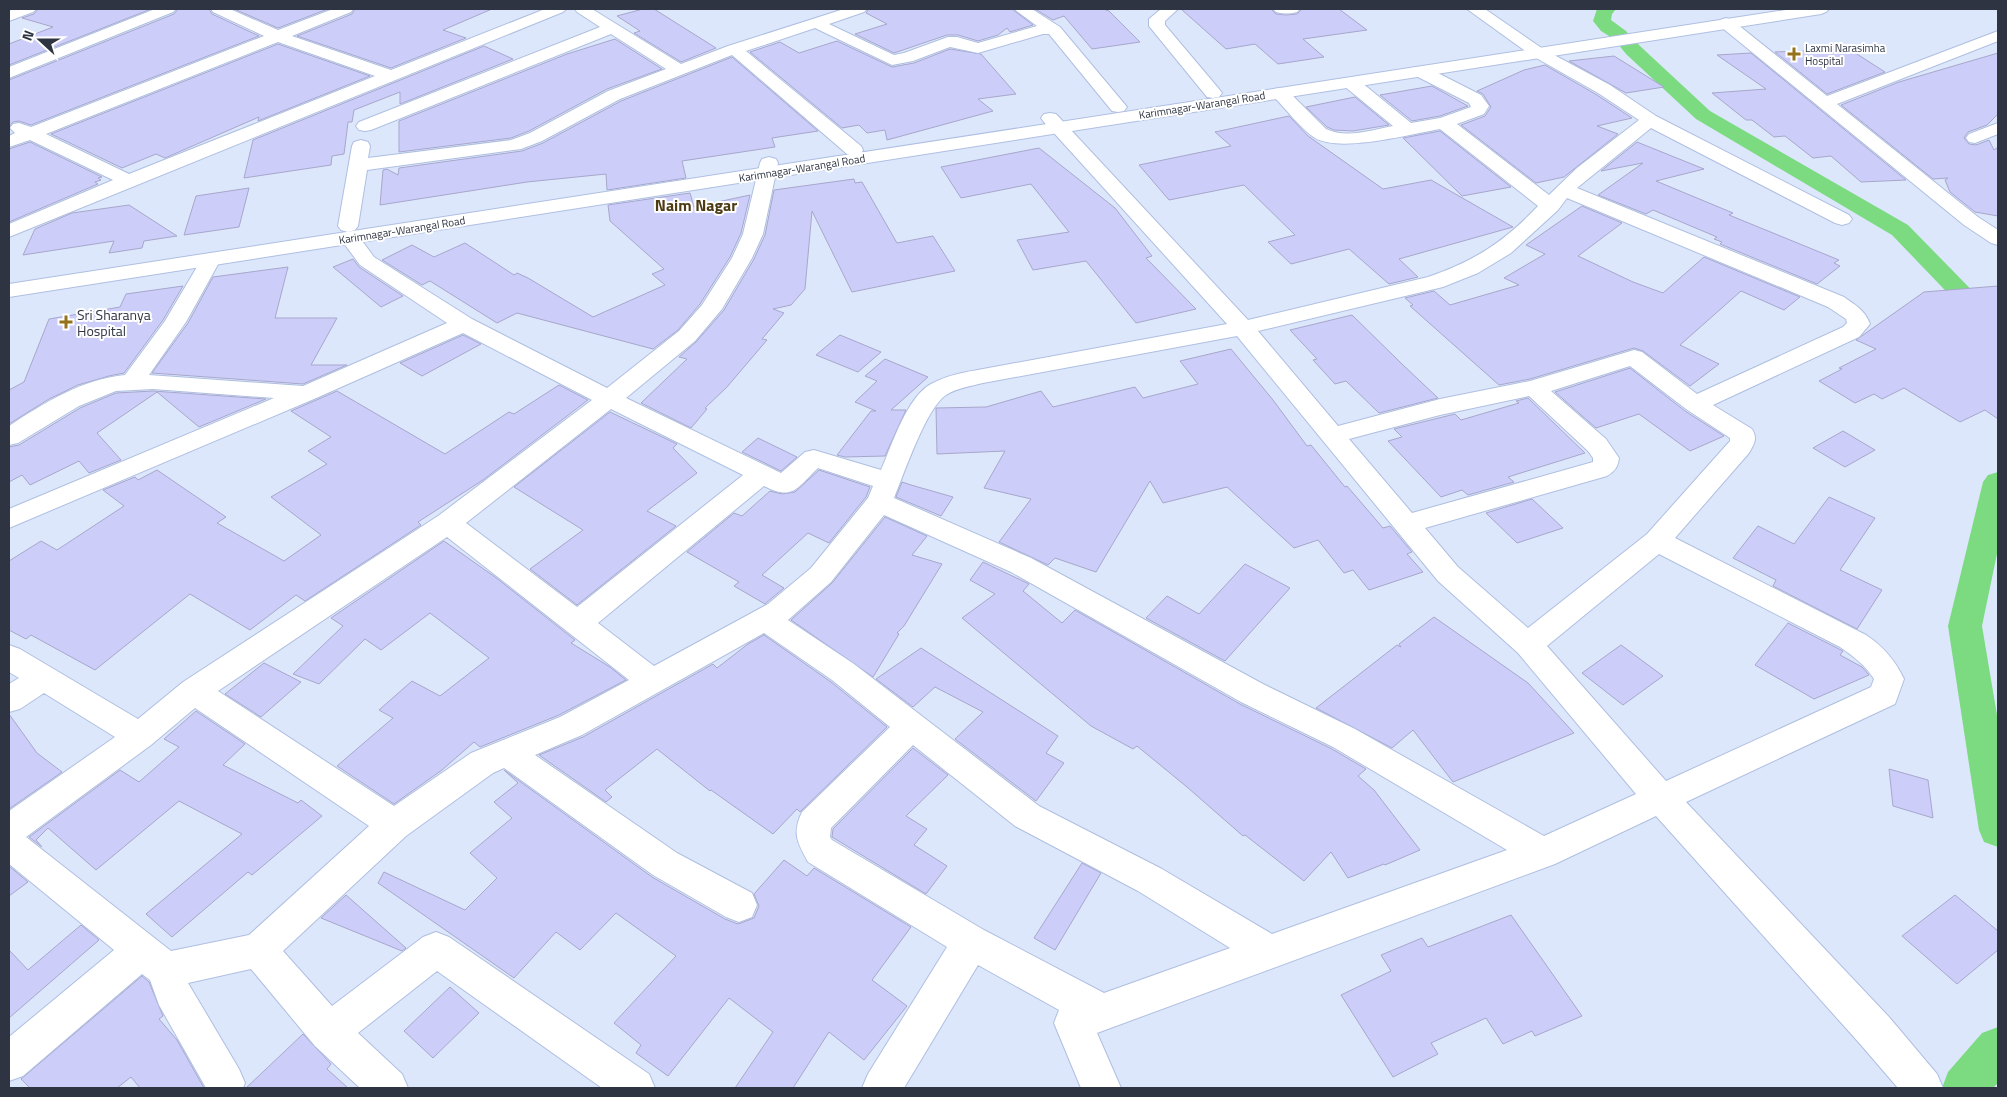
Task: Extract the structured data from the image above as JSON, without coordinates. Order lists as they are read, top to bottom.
{
  "streets": {
    "main road": ["Karimnagar-Warangal Road"]
  },
  "districts": ["Naim Nagar"],
  "places": {
    "health": ["Laxmi Narasimha Hospital", "Sri Sharanya Hospital"]
  },
  "north": "left"
}
